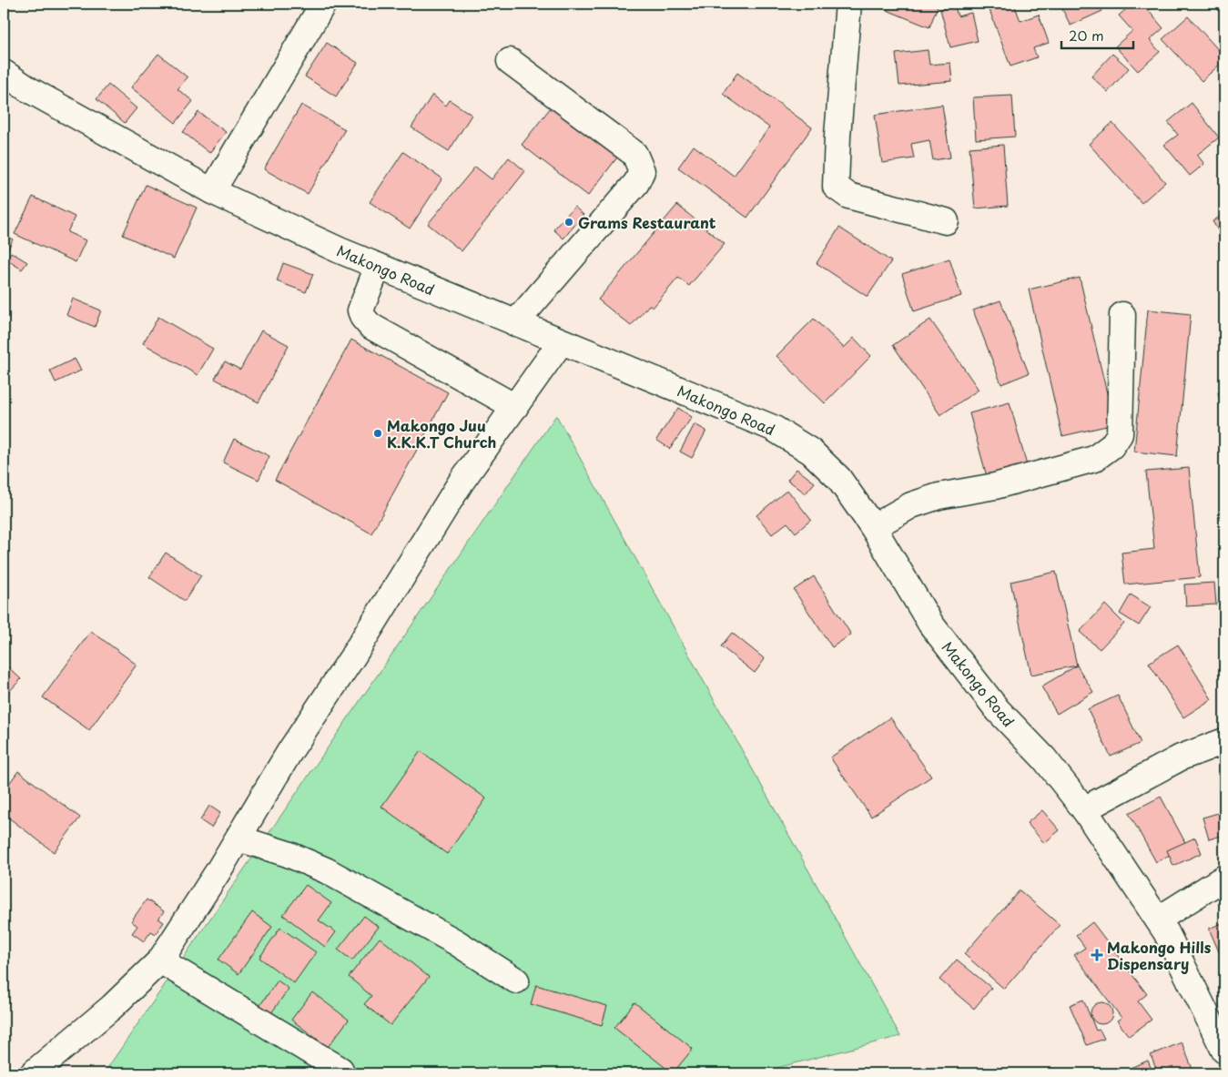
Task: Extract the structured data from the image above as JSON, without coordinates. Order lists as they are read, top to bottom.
{
  "streets": {
    "street": ["Makongo Road"]
  },
  "places": {
    "other": ["Grams Restaurant", "Makongo Juu K.K.K.T Church"],
    "health": ["Makongo Hills Dispensary"]
  },
  "scale_bar": "20 m"
}
